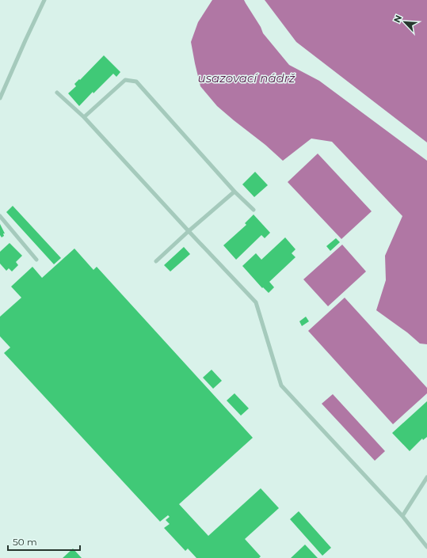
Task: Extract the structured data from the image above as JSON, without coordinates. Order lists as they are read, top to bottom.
{
  "water": ["usazovací nádrž"],
  "scale_bar": "50 m",
  "north": "top left"
}
